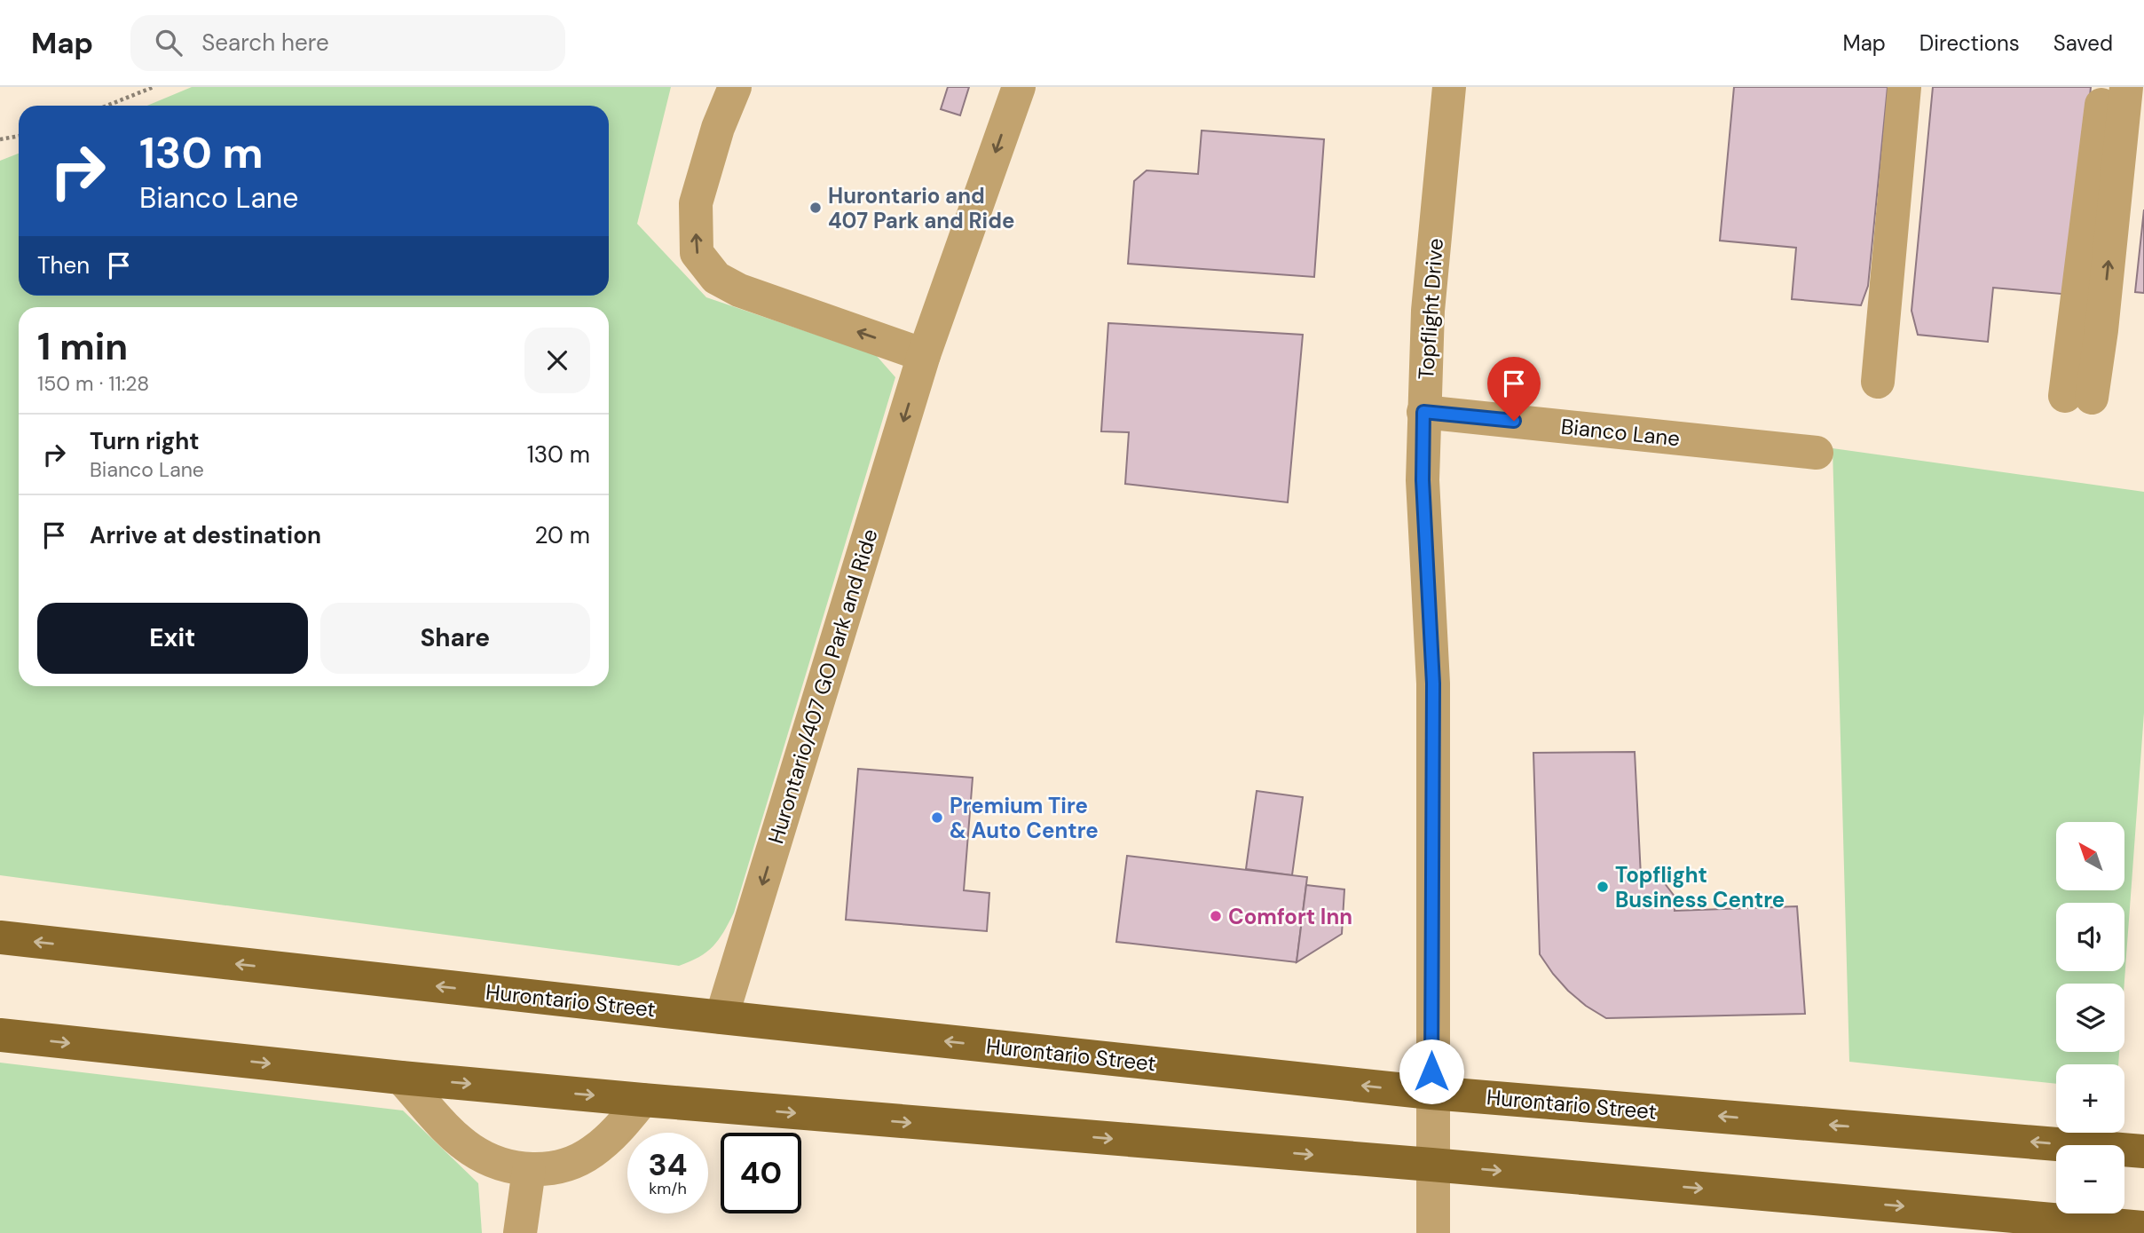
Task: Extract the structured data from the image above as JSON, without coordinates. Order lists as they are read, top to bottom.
{
  "streets": {
    "main road": ["Hurontario Street"],
    "street": ["Topflight Drive", "Bianco Lane", "Hurontario/407 GO Park and Ride"]
  },
  "crossings": [
    ["Topflight Drive", "Bianco Lane"],
    ["Topflight Drive", "Hurontario Street"],
    ["Hurontario/407 GO Park and Ride", "Hurontario Street"]
  ],
  "one_way": ["Hurontario/407 GO Park and Ride"],
  "places": [
    "Hurontario and 407 Park and Ride",
    "Premium Tire & Auto Centre",
    "Topflight Business Centre",
    "Comfort Inn"
  ],
  "north": "top left",
  "page": {
    "header": "Map",
    "search": "Search here",
    "nav": ["Map", "Directions", "Saved"],
    "turn": ["130 m", "Bianco Lane"],
    "then": "Then",
    "heading": ["1 min", "150 m · 11:28"],
    "list": [
      {
        "name": "Turn right",
        "note": "Bianco Lane",
        "value": "130 m"
      },
      {
        "name": "Arrive at destination",
        "value": "20 m"
      }
    ],
    "buttons": ["Exit", "Share"],
    "map_buttons": ["+", "−"],
    "speed": "34 km/h",
    "limit": "40"
  }
}
